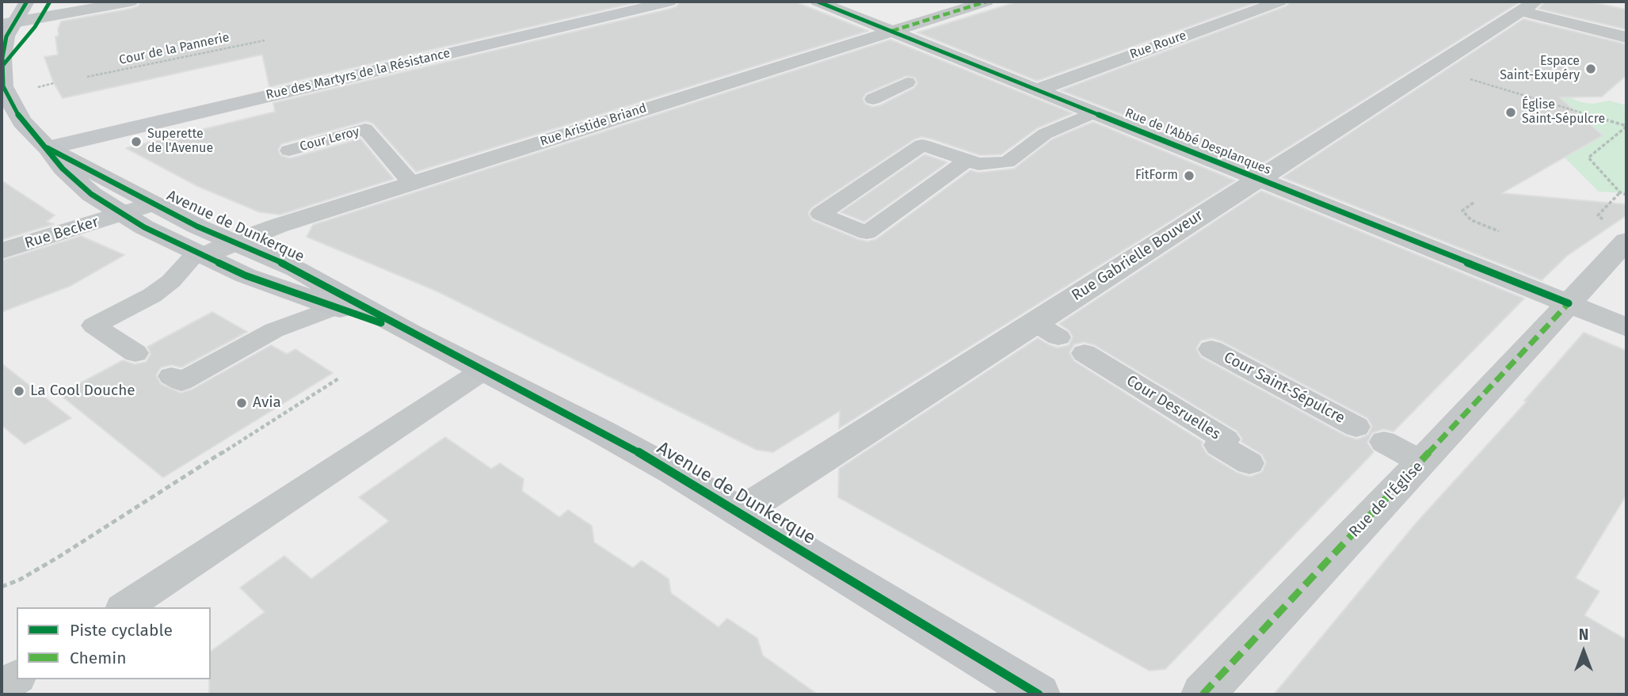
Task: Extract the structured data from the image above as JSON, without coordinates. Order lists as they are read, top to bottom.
{
  "streets": {
    "main road": ["Avenue de Dunkerque"],
    "street": [
      "Rue Roure",
      "Rue des Martyrs de la Résistance",
      "Rue Aristide Briand",
      "Rue de l'Abbé Desplanques",
      "Rue Becker",
      "Rue Gabrielle Bouveur",
      "Rue de l'Église"
    ],
    "lane": ["Cour Leroy", "Cour Saint-Sépulcre", "Cour Desruelles"],
    "path": ["Cour de la Pannerie"]
  },
  "crossings": [
    ["Rue Roure", "Rue de l'Abbé Desplanques"],
    ["Rue des Martyrs de la Résistance", "Avenue de Dunkerque"],
    ["Rue Aristide Briand", "Cour Leroy"],
    ["Rue Aristide Briand", "Rue de l'Abbé Desplanques"],
    ["Rue Aristide Briand", "Avenue de Dunkerque"],
    ["Rue de l'Abbé Desplanques", "Rue Gabrielle Bouveur"],
    ["Rue de l'Abbé Desplanques", "Rue de l'Église"],
    ["Avenue de Dunkerque", "Rue Becker"],
    ["Avenue de Dunkerque", "Rue Gabrielle Bouveur"]
  ],
  "places": [
    "Espace Saint-Exupéry",
    "Église Saint-Sépulcre",
    "Superette de l'Avenue",
    "FitForm",
    "La Cool Douche",
    "Avia"
  ],
  "legend": ["Piste cyclable", "Chemin"],
  "north": "top"
}
